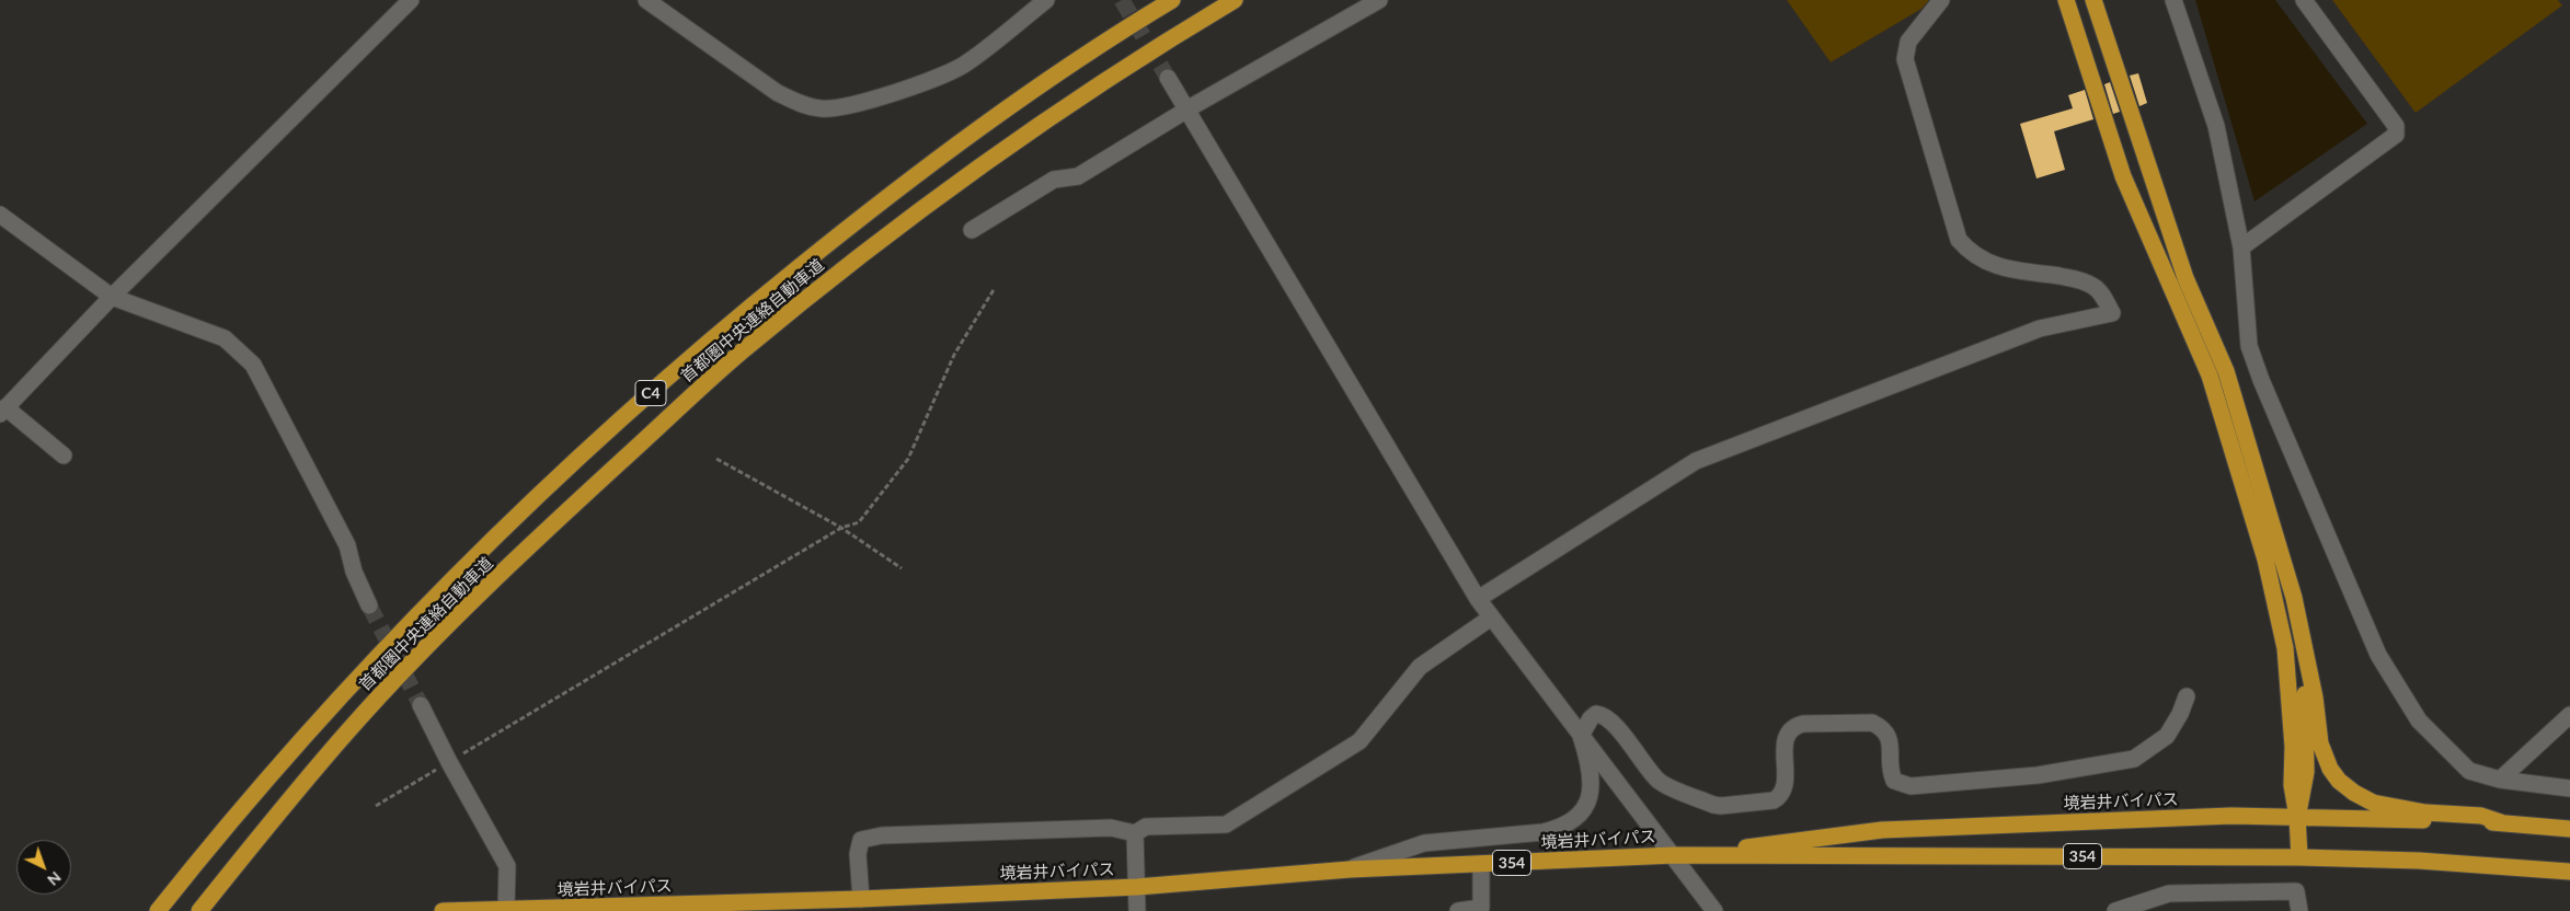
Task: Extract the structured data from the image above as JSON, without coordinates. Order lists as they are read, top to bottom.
{
  "streets": {
    "highway": [
      "首都圏中央連絡自動車道",
      "C4",
      "境岩井バイパス",
      "354"
    ]
  },
  "north": "bottom right"
}
